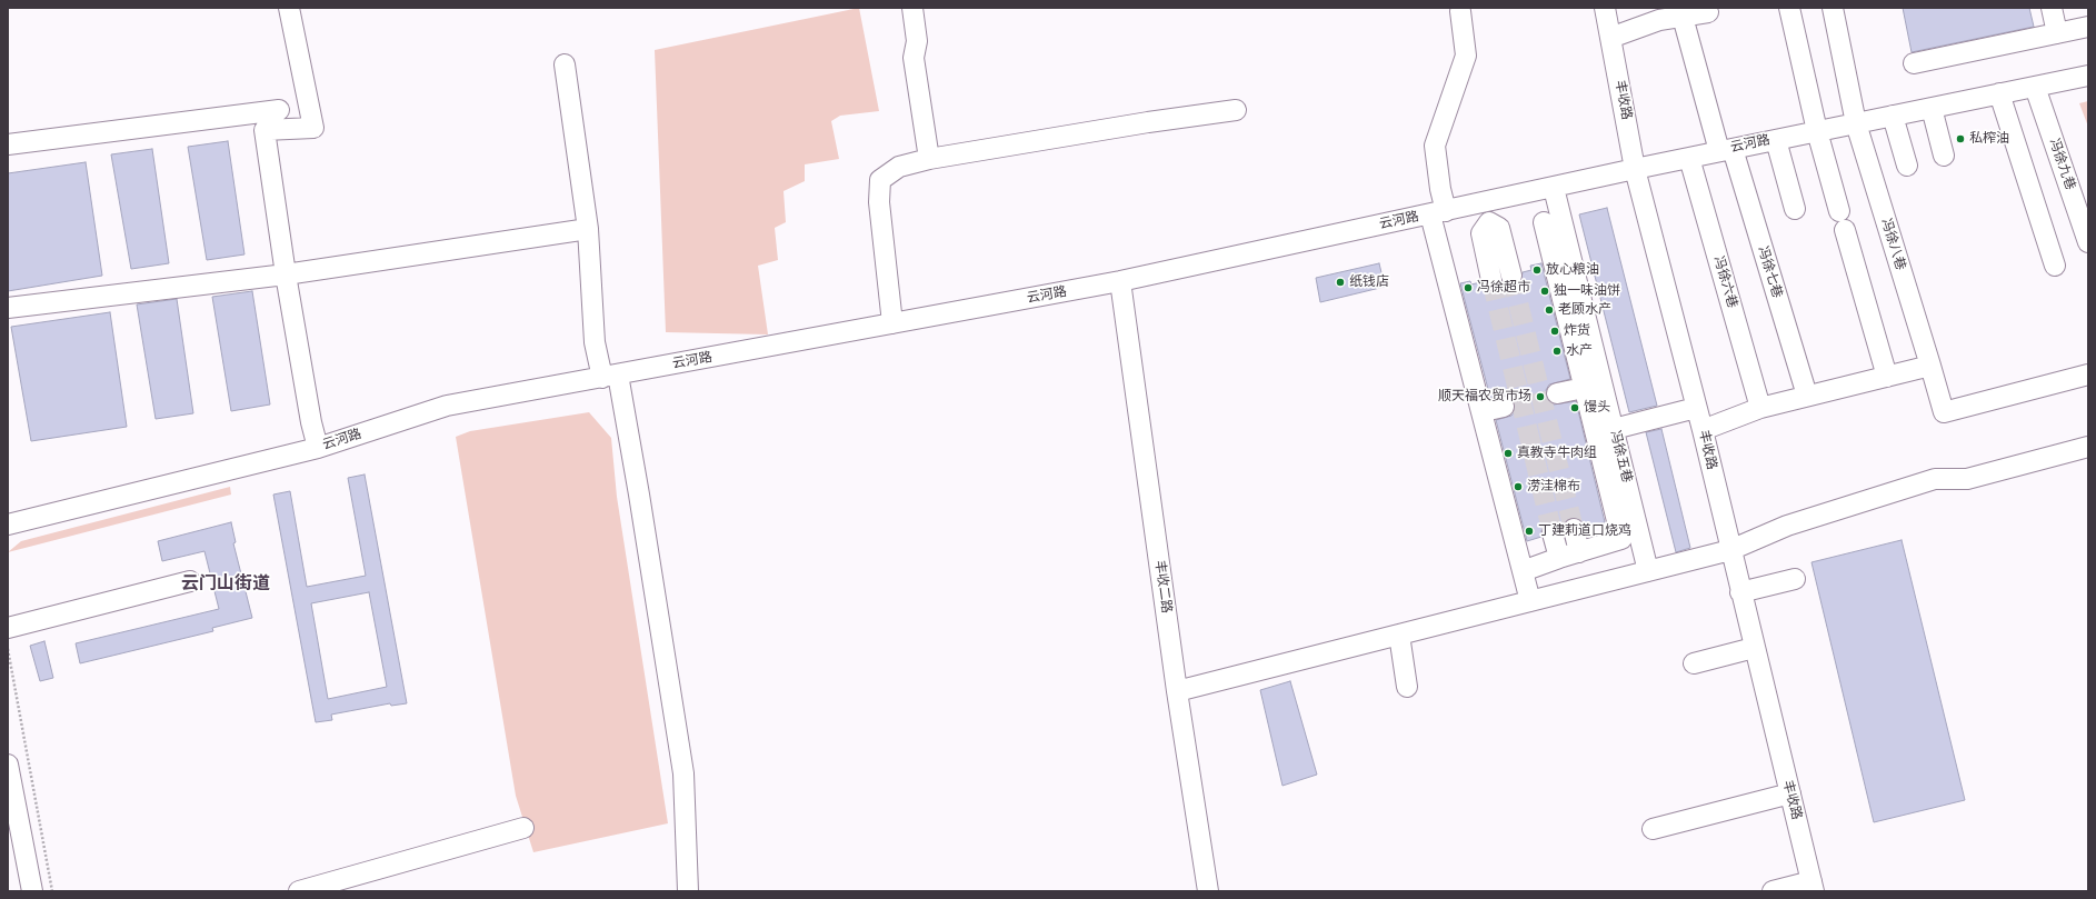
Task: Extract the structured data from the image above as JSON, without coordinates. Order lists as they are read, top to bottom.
{
  "streets": {
    "street": [
      "丰收路",
      "云河路",
      "冯徐九巷",
      "冯徐八巷",
      "冯徐七巷",
      "冯徐六巷",
      "冯徐五巷",
      "丰收二路"
    ]
  },
  "crossings": [
    ["丰收路", "云河路"],
    ["云河路", "冯徐九巷"],
    ["云河路", "冯徐八巷"],
    ["云河路", "冯徐七巷"],
    ["云河路", "冯徐六巷"],
    ["云河路", "冯徐五巷"],
    ["云河路", "丰收二路"]
  ],
  "districts": ["云门山街道"],
  "places": [
    "私榨油",
    "放心粮油",
    "纸钱店",
    "冯徐超市",
    "独一味油饼",
    "老顾水产",
    "炸货",
    "水产",
    "顺天福农贸市场",
    "馒头",
    "真教寺牛肉组",
    "涝洼棉布",
    "丁建莉道口烧鸡"
  ]
}
